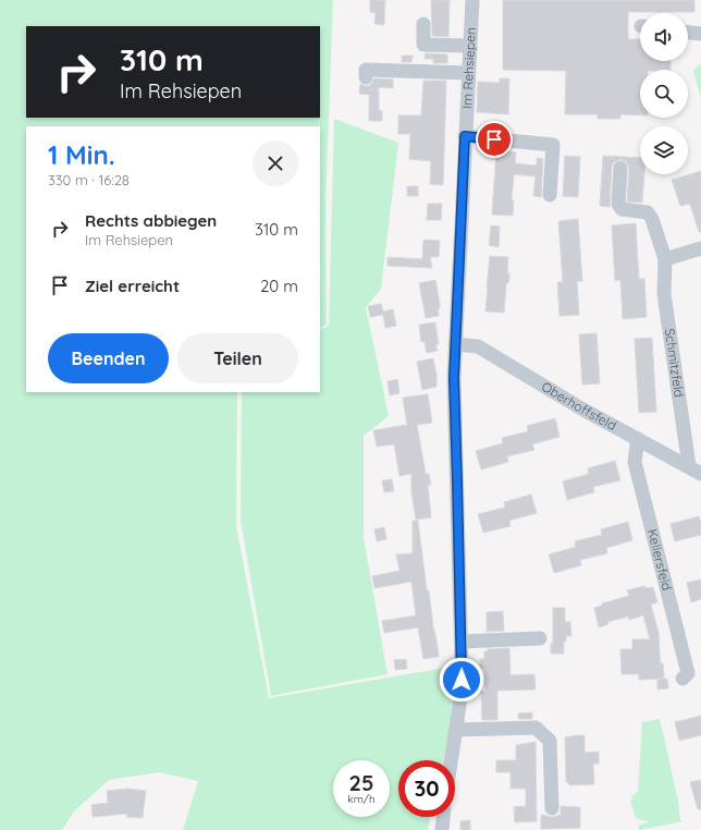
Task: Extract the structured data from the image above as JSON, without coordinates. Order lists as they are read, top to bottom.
{
  "streets": {
    "street": [
      "Im Rehsiepen",
      "Schmitzfeld",
      "Oberhoffsfeld",
      "Kellersfeld"
    ]
  },
  "crossings": [
    ["Im Rehsiepen", "Oberhoffsfeld"],
    ["Schmitzfeld", "Oberhoffsfeld"],
    ["Oberhoffsfeld", "Kellersfeld"]
  ],
  "page": {
    "turn": ["310 m", "Im Rehsiepen"],
    "heading": ["1 Min.", "330 m · 16:28"],
    "list": [
      {
        "name": "Rechts abbiegen",
        "note": "Im Rehsiepen",
        "value": "310 m"
      },
      {
        "name": "Ziel erreicht",
        "value": "20 m"
      }
    ],
    "buttons": ["Beenden", "Teilen"],
    "speed": "25 km/h",
    "limit": "30"
  }
}
